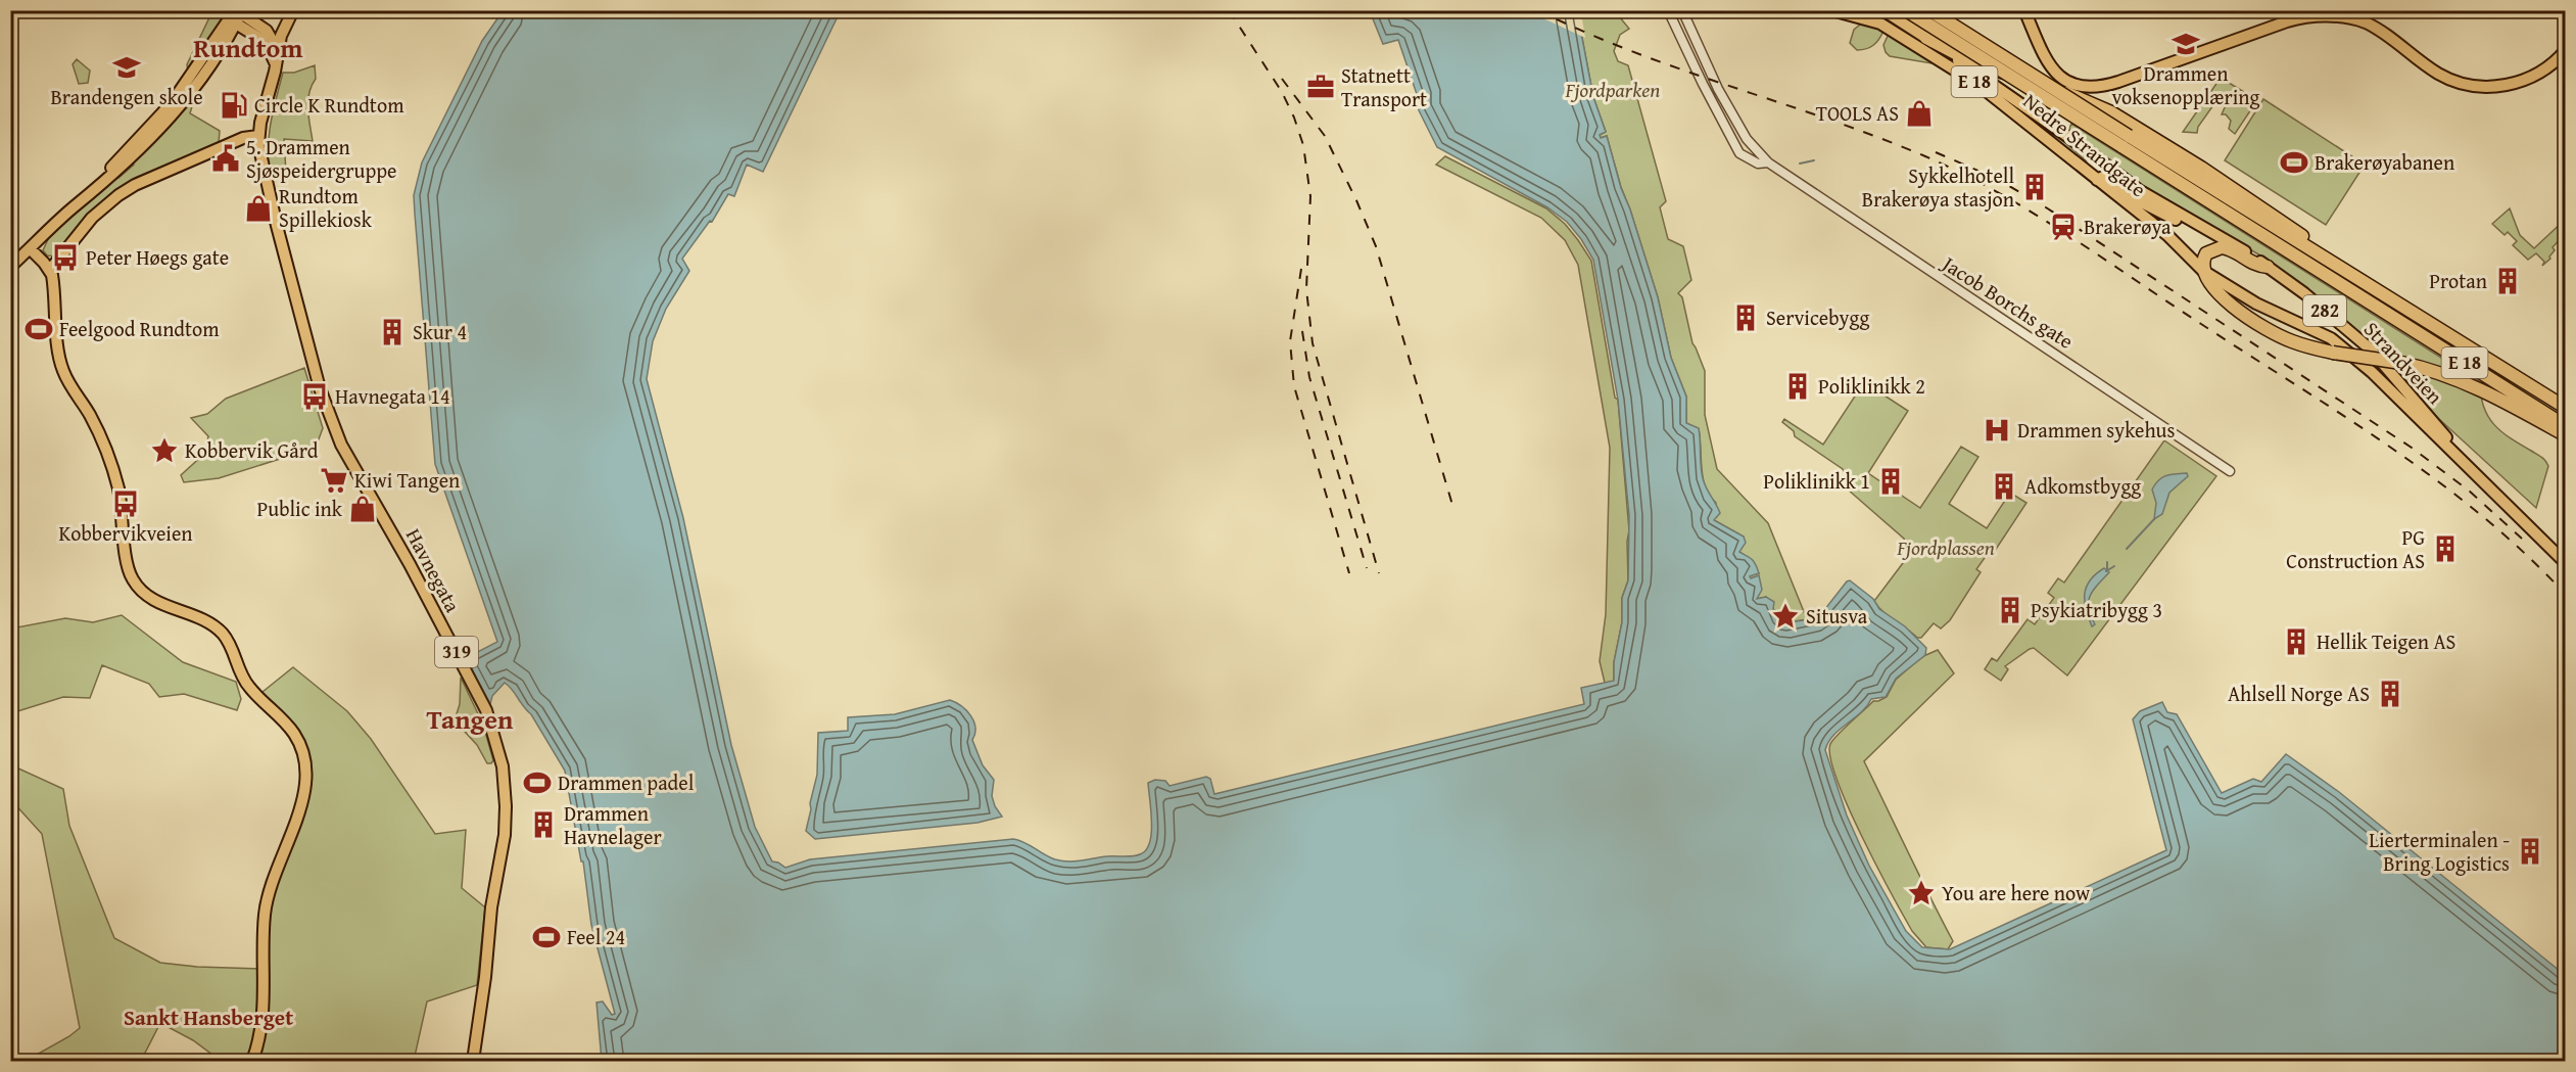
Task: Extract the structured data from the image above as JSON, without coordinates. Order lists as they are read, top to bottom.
{
  "streets": {
    "highway": ["E 18"],
    "main road": [
      "Nedre Strandgate",
      "282",
      "Strandveien",
      "Havnegata",
      "319"
    ],
    "street": ["Jacob Borchs gate"]
  },
  "crossings": [
    ["E 18", "Nedre Strandgate"],
    ["E 18", "Strandveien"],
    ["Nedre Strandgate", "282"],
    ["Nedre Strandgate", "Strandveien"],
    ["282", "Strandveien"],
    ["Havnegata", "319"]
  ],
  "districts": ["Rundtom", "Tangen", "Sankt Hansberget"],
  "parks": ["Fjordparken", "Fjordplassen"],
  "places": {
    "school or university": ["Drammen voksenopplæring", "Brandengen skole"],
    "office": ["Statnett Transport"],
    "fuel station": ["Circle K Rundtom"],
    "shop": ["TOOLS AS", "Rundtom Spillekiosk", "Public ink"],
    "public building": ["5. Drammen Sjøspeidergruppe"],
    "sports": [
      "Brakerøyabanen",
      "Feelgood Rundtom",
      "Drammen padel",
      "Feel 24"
    ],
    "building": [
      "Sykkelhotell Brakerøya stasjon",
      "Protan",
      "Servicebygg",
      "Skur 4",
      "Poliklinikk 2",
      "Poliklinikk 1",
      "Adkomstbygg",
      "PG Construction AS",
      "Psykiatribygg 3",
      "Hellik Teigen AS",
      "Ahlsell Norge AS",
      "Drammen Havnelager",
      "Lierterminalen - Bring Logistics"
    ],
    "station": ["Brakerøya"],
    "bus stop": ["Peter Høegs gate", "Havnegata 14", "Kobbervikveien"],
    "hospital": ["Drammen sykehus"],
    "place": ["Kobbervik Gård", "Situsva", "You are here now"],
    "supermarket": ["Kiwi Tangen"]
  }
}
